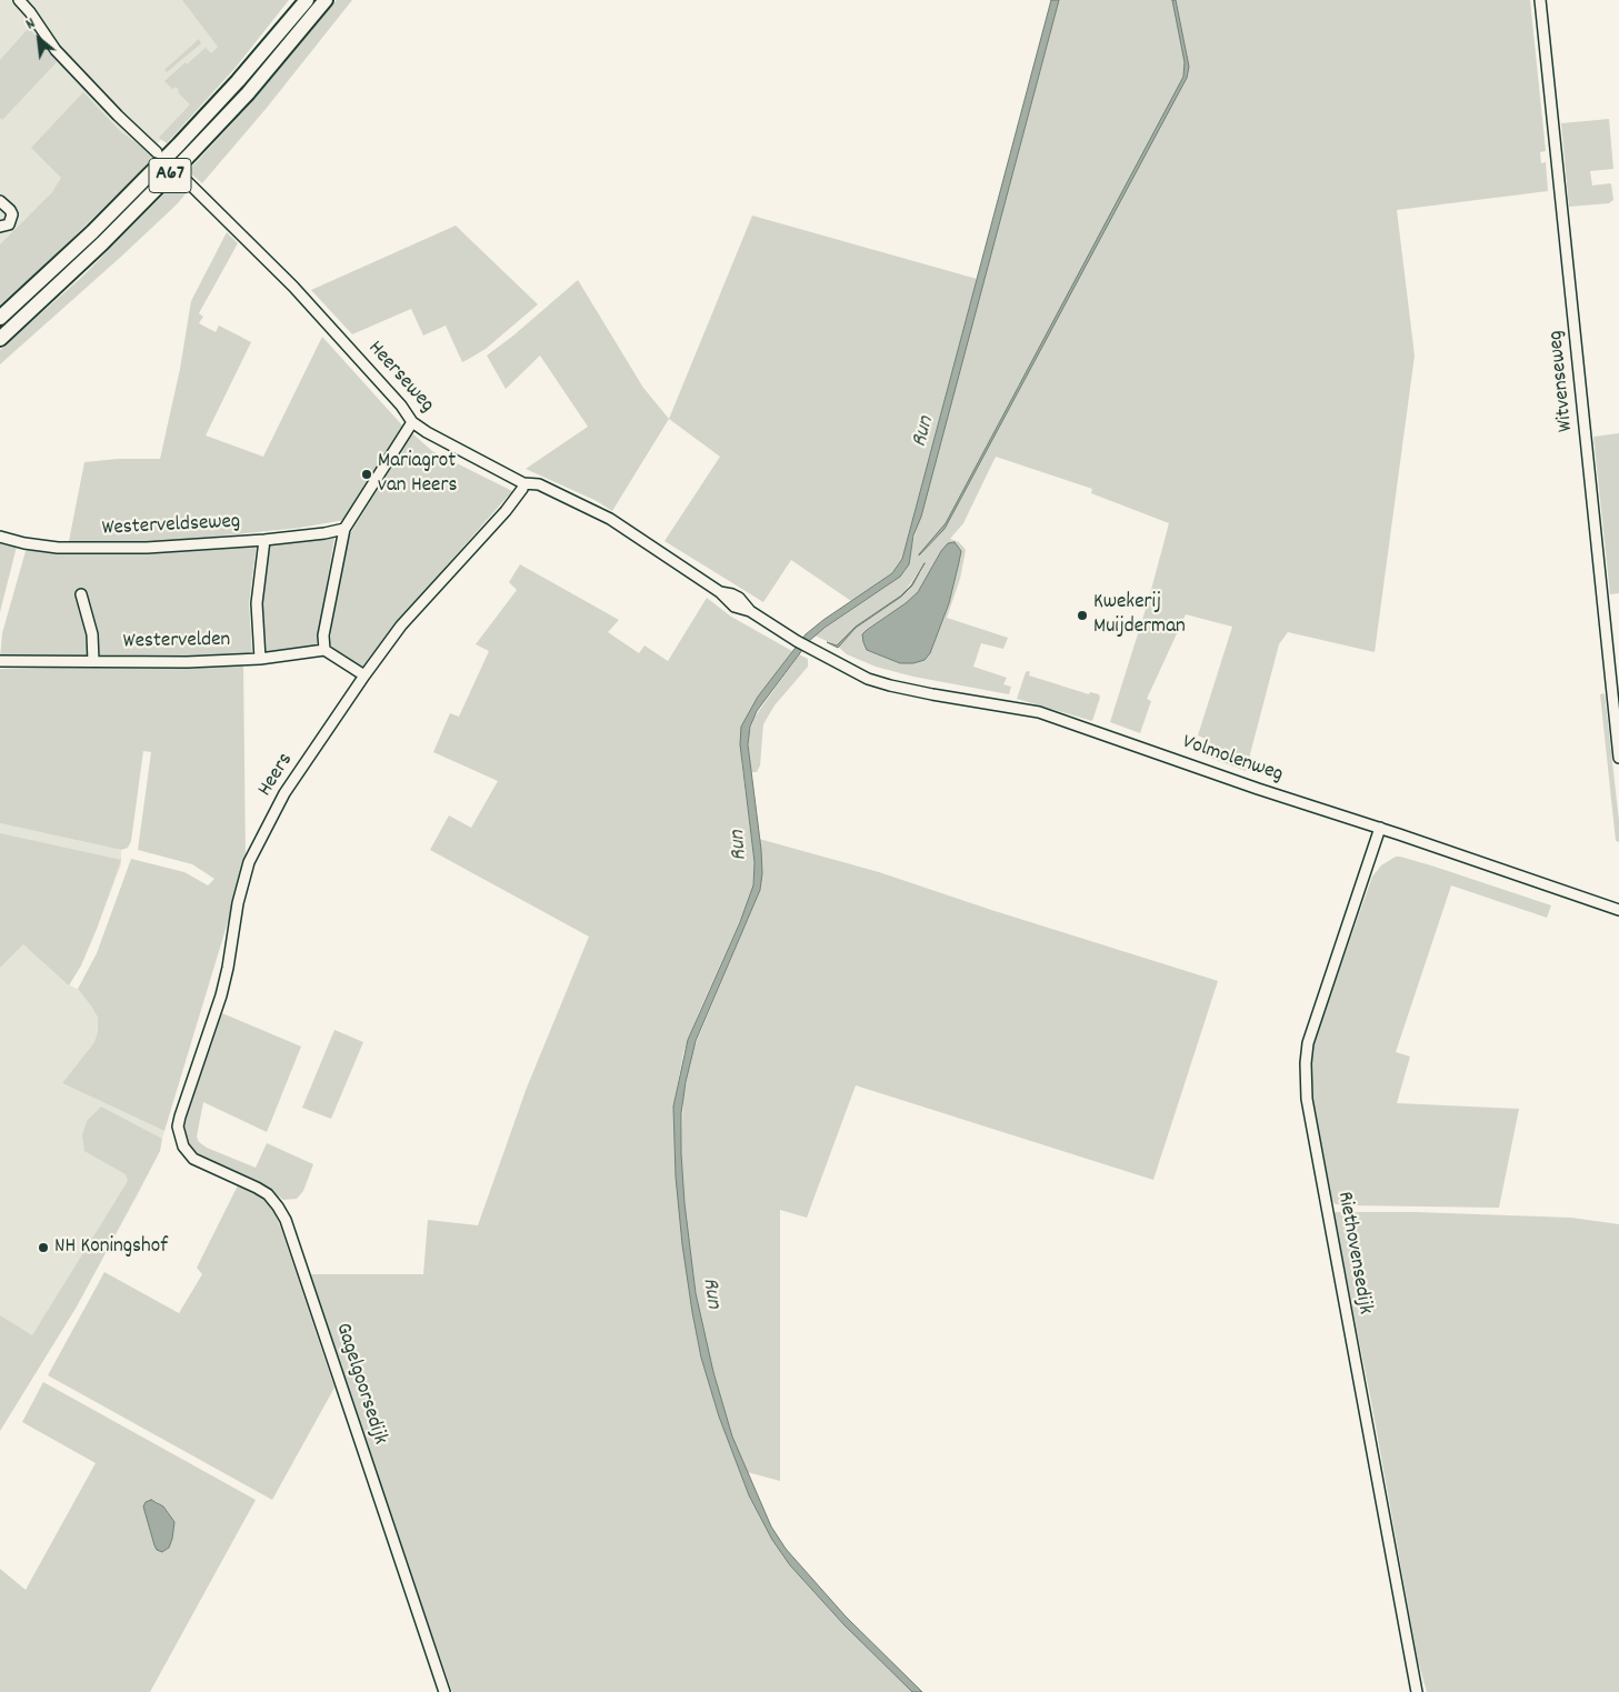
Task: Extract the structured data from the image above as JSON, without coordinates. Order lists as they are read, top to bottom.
{
  "streets": {
    "highway": ["A67"],
    "street": [
      "Heerseweg",
      "Witvenseweg",
      "Westerveldseweg",
      "Westervelden",
      "Volmolenweg",
      "Heers",
      "Riethovensedijk",
      "Gagelgoorsedijk"
    ]
  },
  "crossings": [
    ["Heerseweg", "Volmolenweg"],
    ["Heerseweg", "Heers"],
    ["Westerveldseweg", "Westervelden"],
    ["Volmolenweg", "Riethovensedijk"],
    ["Heers", "Gagelgoorsedijk"]
  ],
  "water": ["Run"],
  "places": ["Mariagrot van Heers", "Kwekerij Muijderman", "NH Koningshof"],
  "north": "top left"
}
